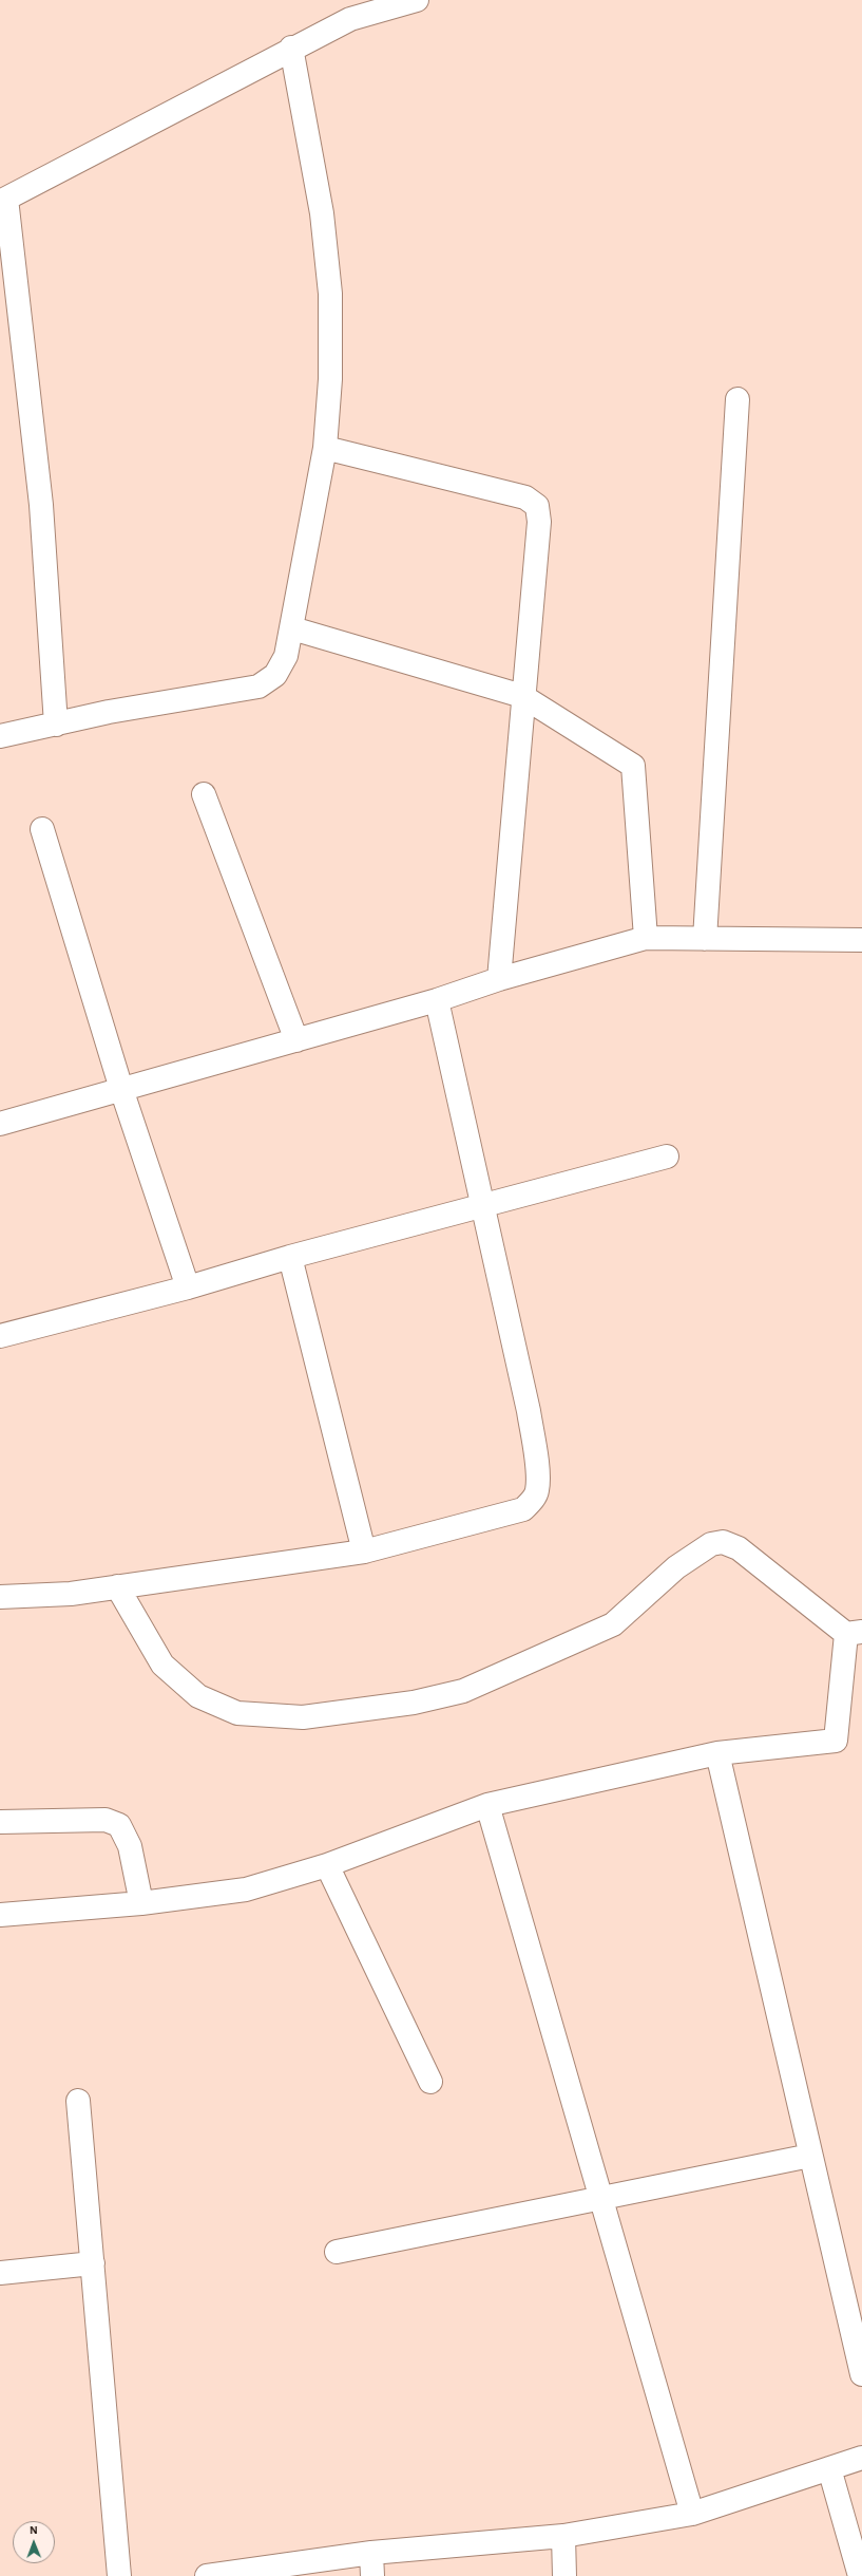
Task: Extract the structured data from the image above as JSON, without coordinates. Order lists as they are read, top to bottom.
{
  "north": "top"
}
